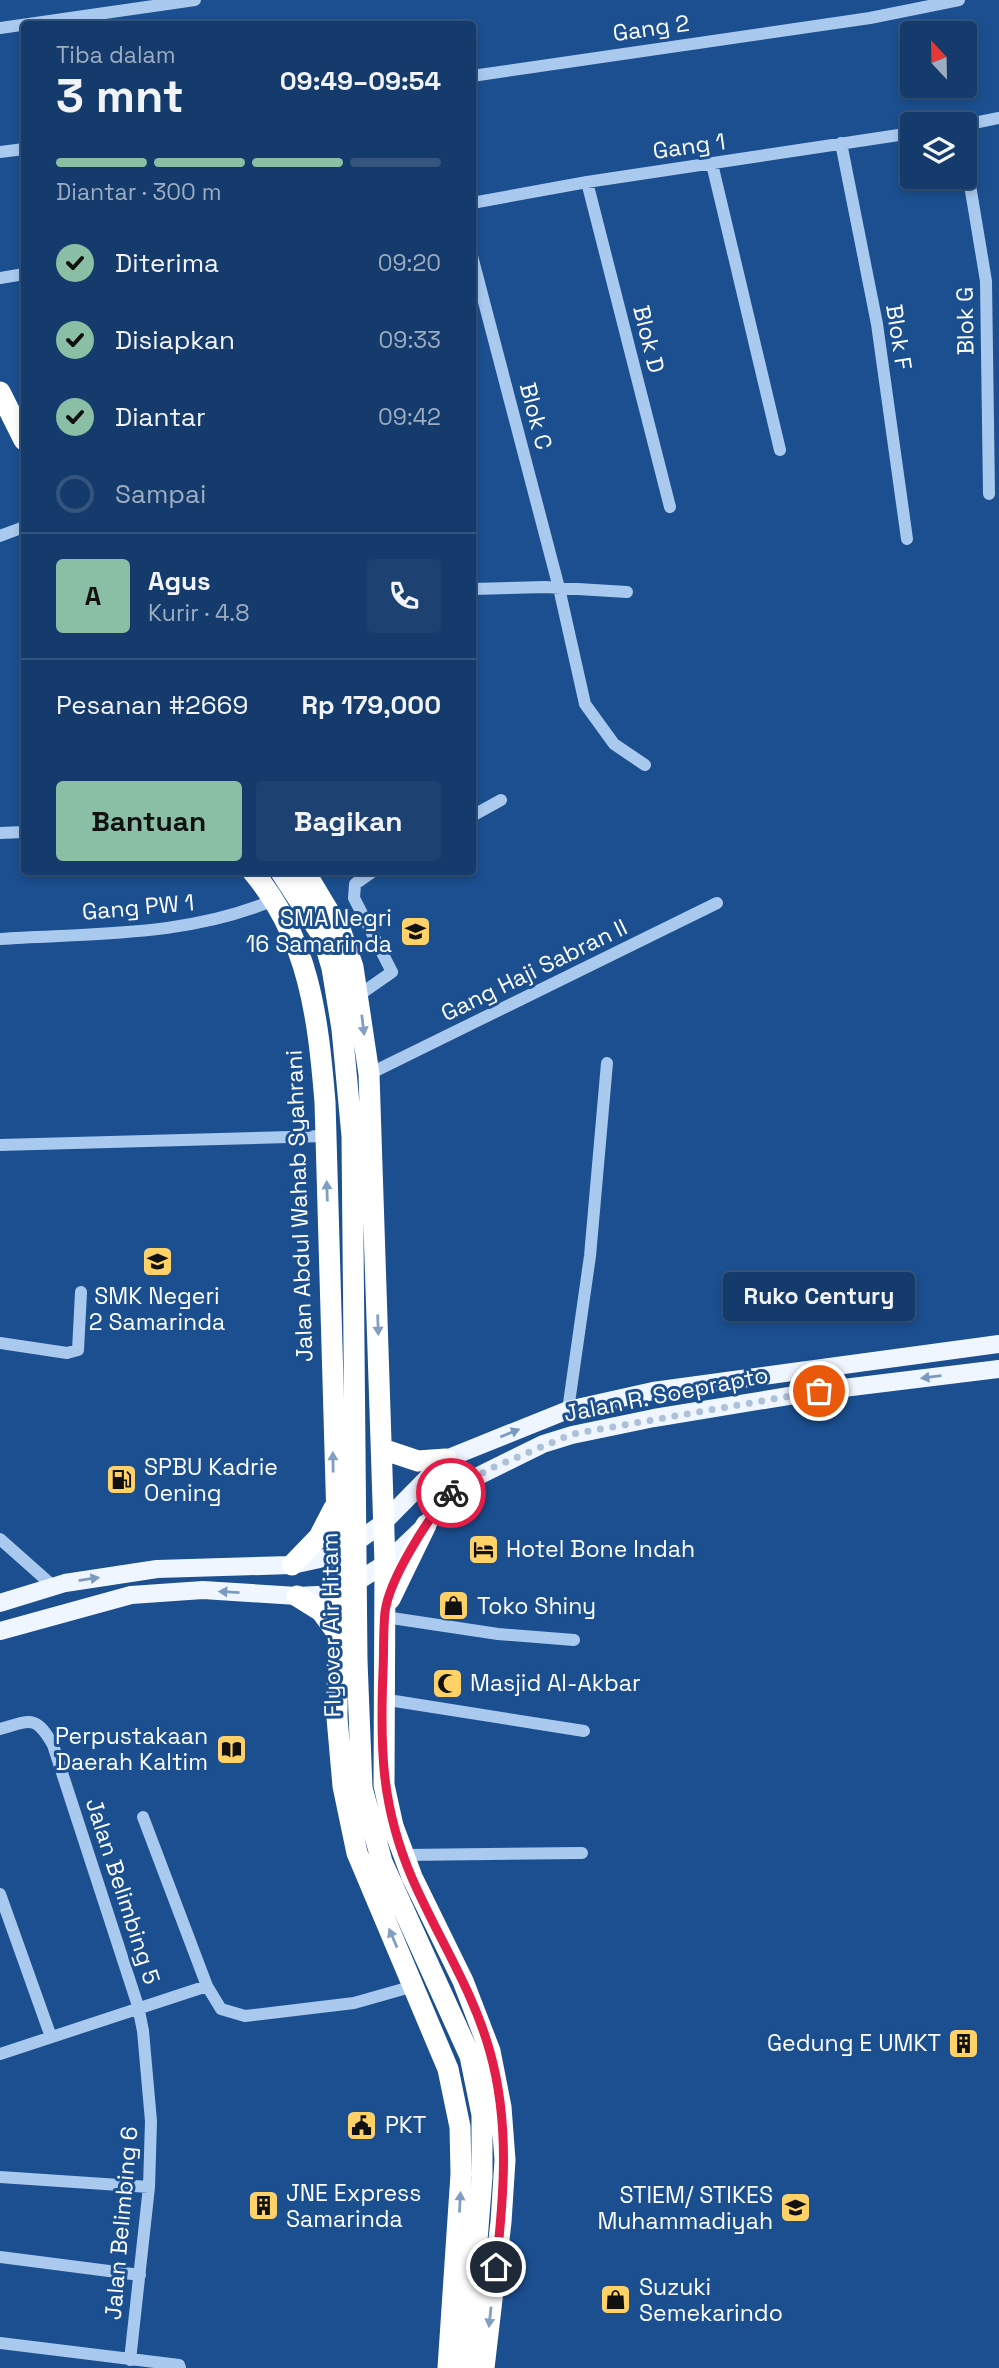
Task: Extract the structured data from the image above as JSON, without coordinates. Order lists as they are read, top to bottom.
{
  "streets": {
    "highway": ["Jalan Abdul Wahab Syahrani", "Flyover Air Hitam"],
    "main road": ["Jalan R. Soeprapto"],
    "street": [
      "Gang 2",
      "Gang 1",
      "Blok G",
      "Blok F",
      "Blok D",
      "Blok C",
      "Gang PW 1",
      "Gang Haji Sabran II",
      "Jalan Belimbing 5",
      "Jalan Belimbing 6"
    ]
  },
  "crossings": [
    ["Gang 1", "Blok F"],
    ["Gang 1", "Blok D"],
    ["Gang PW 1", "Jalan Abdul Wahab Syahrani"],
    ["Jalan Abdul Wahab Syahrani", "Jalan R. Soeprapto"],
    ["Jalan Belimbing 5", "Jalan Belimbing 6"]
  ],
  "places": {
    "school or university": ["SMA Negri 16 Samarinda", "SMK Negeri 2 Samarinda", "STIEM/ STIKES Muhammadiyah"],
    "other": ["Ruko Century"],
    "fuel station": ["SPBU Kadrie Oening"],
    "hotel": ["Hotel Bone Indah"],
    "shop": ["Toko Shiny", "Suzuki Semekarindo"],
    "mosque": ["Masjid Al-Akbar"],
    "library": ["Perpustakaan Daerah Kaltim"],
    "building": ["Gedung E UMKT", "JNE Express Samarinda"],
    "public building": ["PKT"]
  },
  "north": "top",
  "page": {
    "heading": ["3 mnt", "Tiba dalam", "09:49–09:54"],
    "panel": [
      "Agus",
      "Kurir · 4.8",
      "Pesanan #2669",
      "Rp 179,000"
    ],
    "bar": "Diantar · 300 m",
    "list": [
      ["Diterima", "09:20"],
      ["Disiapkan", "09:33"],
      ["Diantar", "09:42"],
      "Sampai"
    ],
    "round": "A",
    "buttons": ["Bantuan", "Bagikan"],
    "bubble": "Ruko Century"
  }
}
